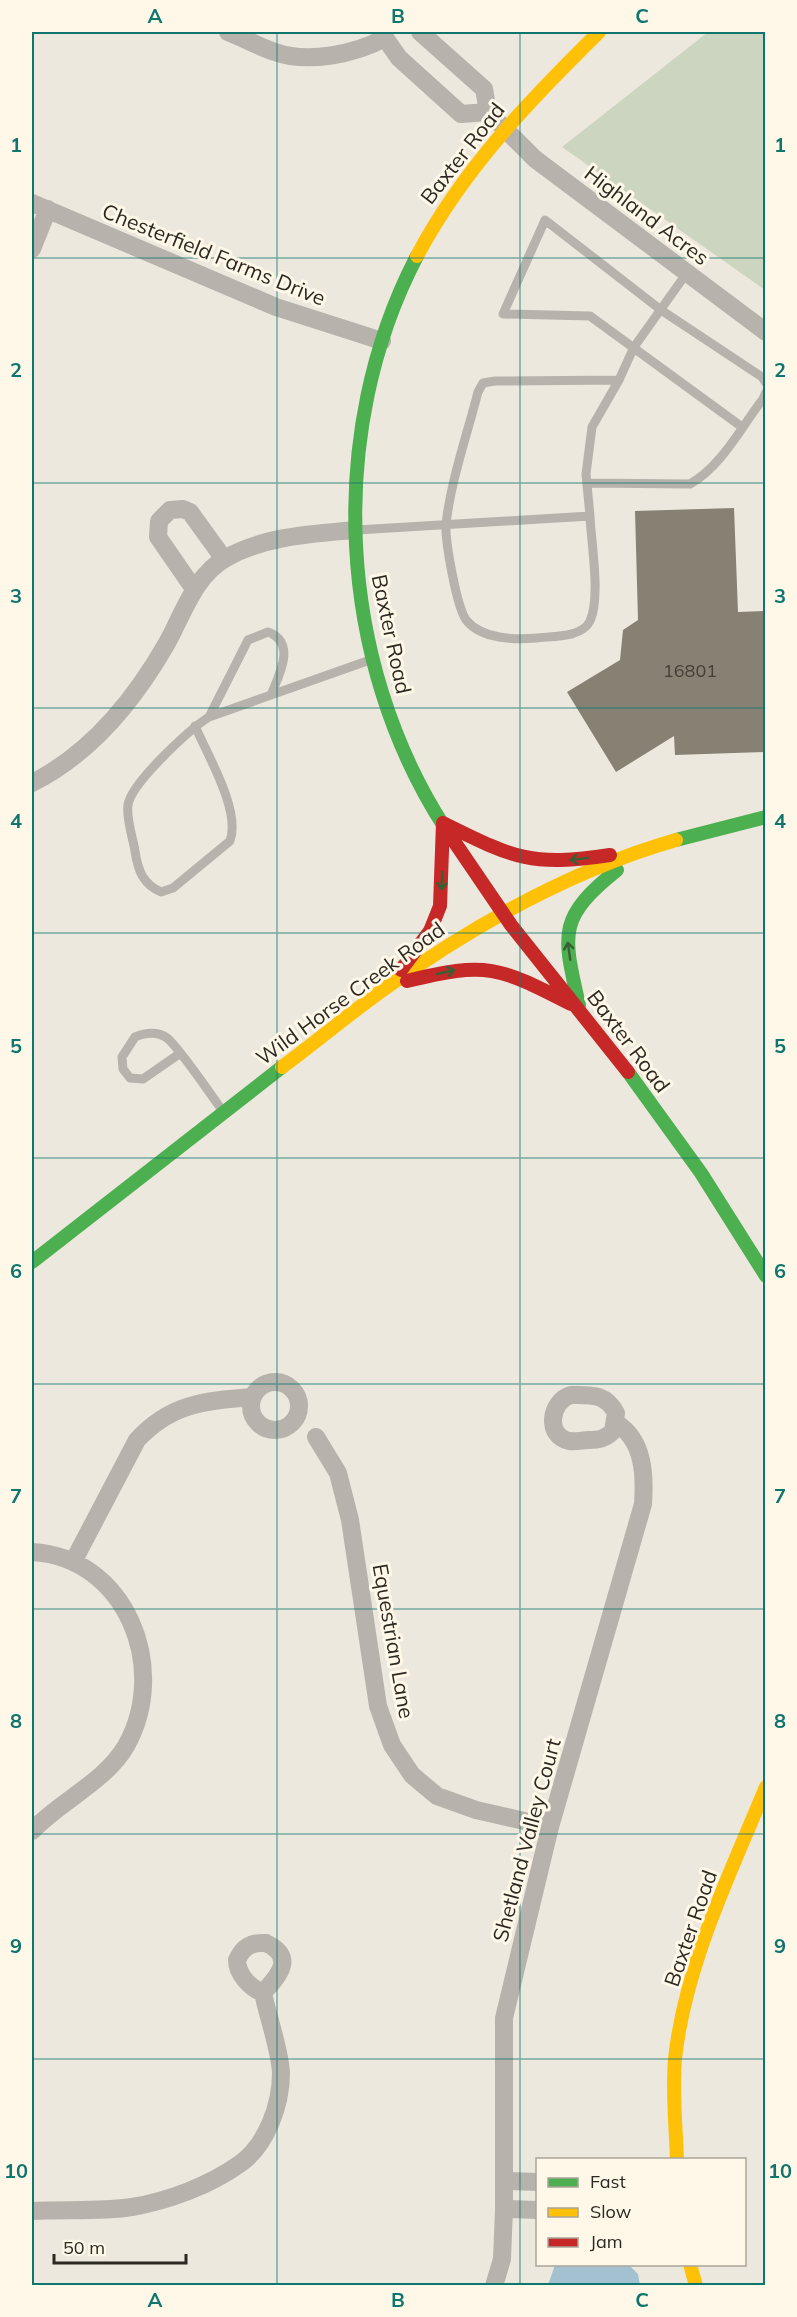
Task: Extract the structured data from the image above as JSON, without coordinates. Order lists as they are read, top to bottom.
{
  "streets": {
    "main road": ["Baxter Road", "Wild Horse Creek Road"],
    "street": [
      "Highland Acres",
      "Chesterfield Farms Drive",
      "Equestrian Lane",
      "Shetland Valley Court"
    ]
  },
  "crossings": [
    ["Baxter Road", "Highland Acres"],
    ["Baxter Road", "Chesterfield Farms Drive"],
    ["Baxter Road", "Wild Horse Creek Road"],
    ["Equestrian Lane", "Shetland Valley Court"]
  ],
  "house_numbers": ["16801"],
  "legend": ["Fast", "Slow", "Jam"],
  "scale_bar": "50 m",
  "grid": {
    "columns": ["A", "B", "C"],
    "rows": [
      "1",
      "2",
      "3",
      "4",
      "5",
      "6",
      "7",
      "8",
      "9",
      "10"
    ]
  }
}
